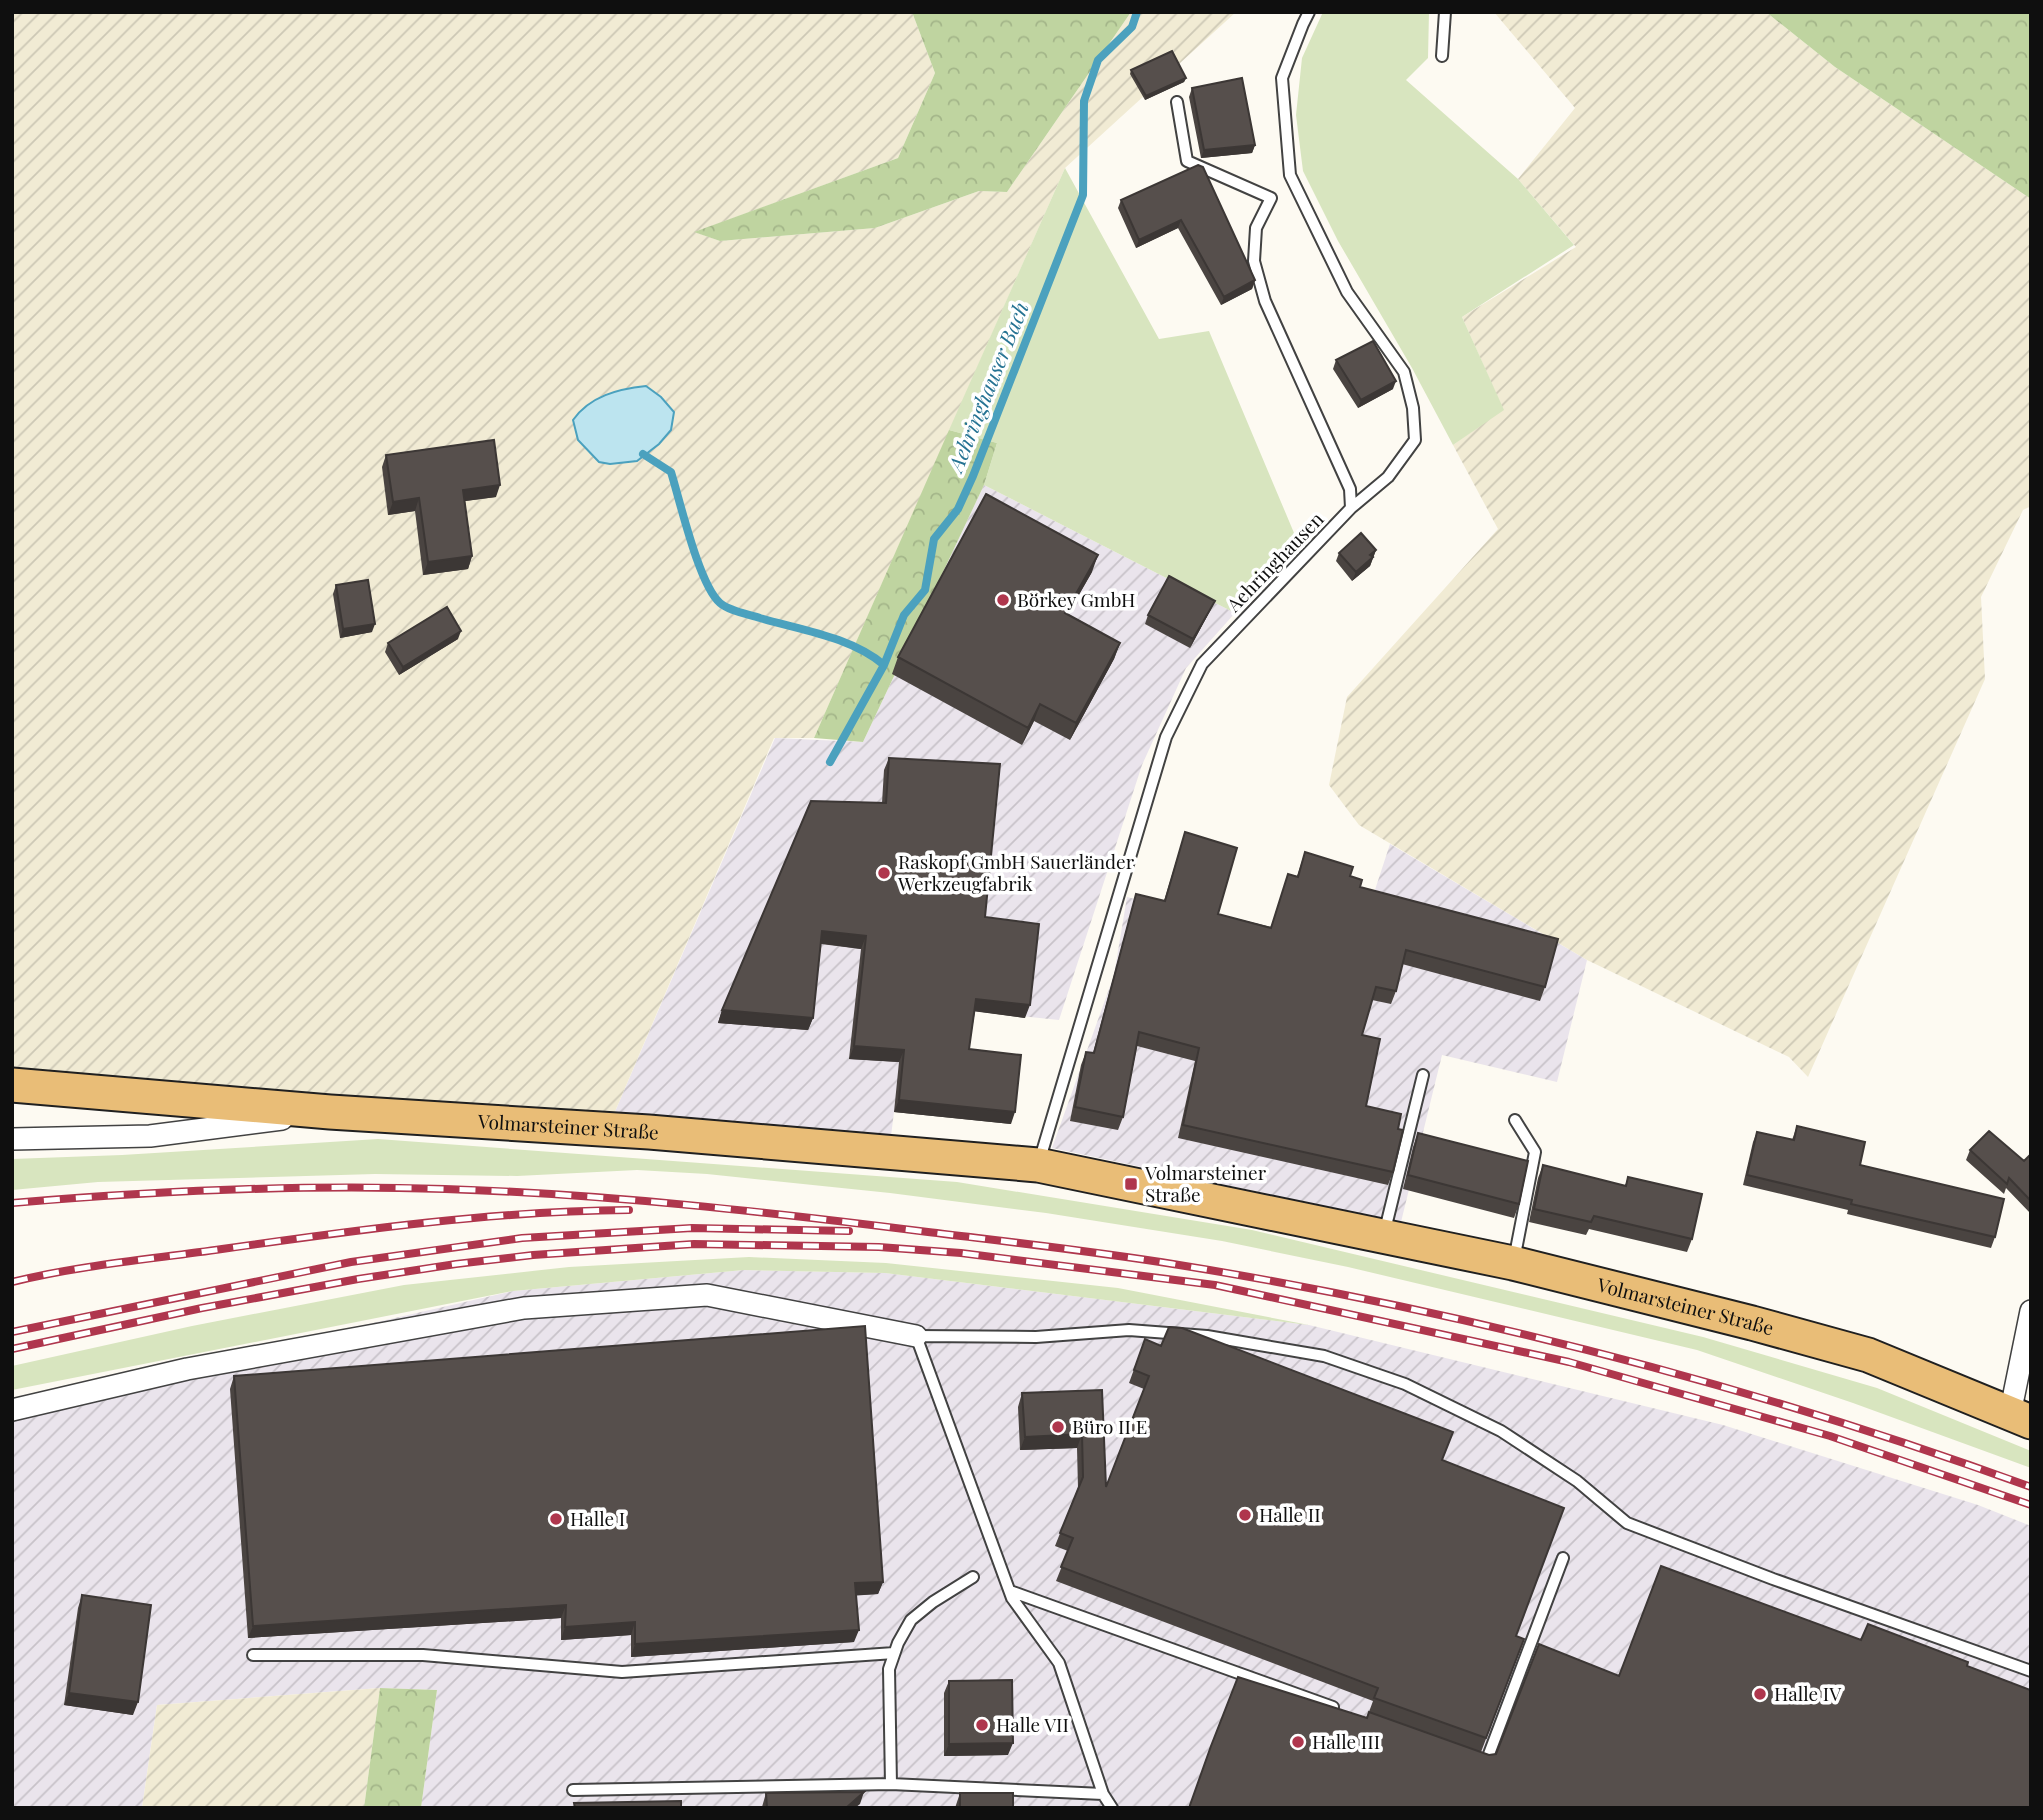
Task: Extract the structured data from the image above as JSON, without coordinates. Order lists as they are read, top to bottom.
{
  "streets": {
    "main road": ["Volmarsteiner Straße"],
    "lane": ["Aehringhausen"]
  },
  "crossings": [
    ["Aehringhausen", "Volmarsteiner Straße"]
  ],
  "water": ["Aehringhauser Bach"],
  "places": {
    "other": [
      "Börkey GmbH",
      "Raskopf GmbH Sauerländer Werkzeugfabrik",
      "Büro II E",
      "Halle II",
      "Halle I",
      "Halle IV",
      "Halle VII",
      "Halle III"
    ],
    "transit": ["Volmarsteiner Straße"]
  }
}
